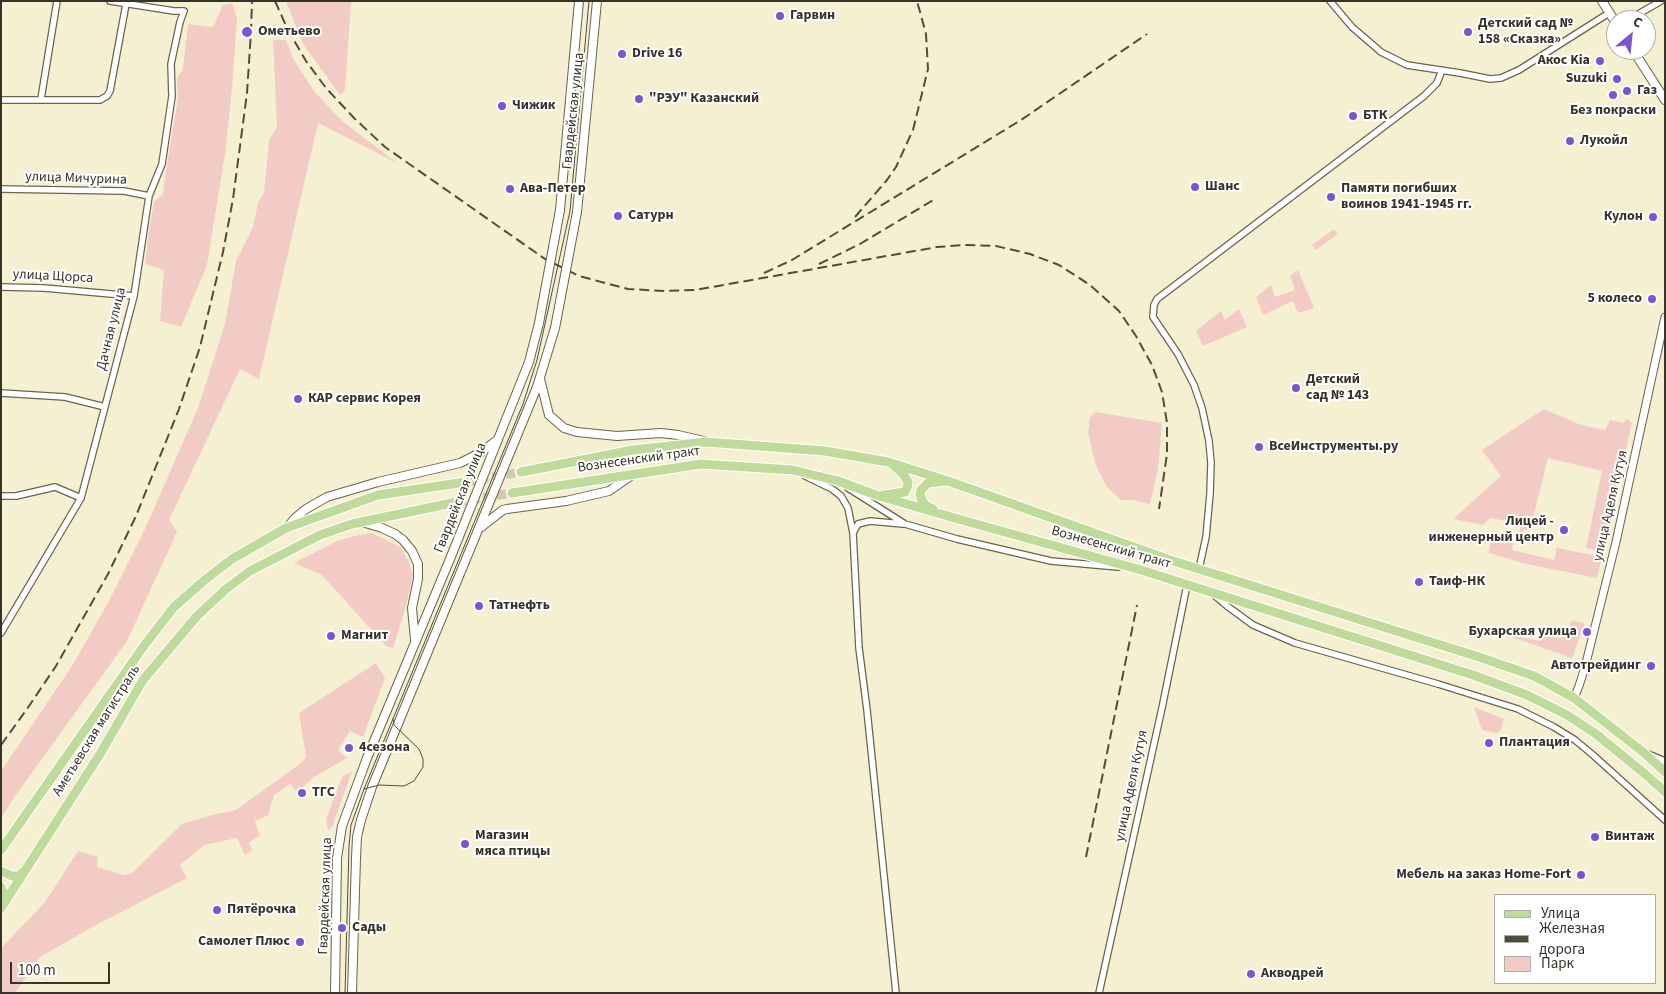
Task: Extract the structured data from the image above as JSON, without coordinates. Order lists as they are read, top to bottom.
{
  "streets": {
    "main road": ["Гвардейская улица", "Вознесенский тракт", "Аметьевская магистраль"],
    "street": [
      "улица Мичурина",
      "улица Щорса",
      "Дачная улица",
      "улица Аделя Кутуя"
    ]
  },
  "crossings": [
    ["улица Мичурина", "Дачная улица"],
    ["улица Щорса", "Дачная улица"],
    ["Вознесенский тракт", "улица Аделя Кутуя"]
  ],
  "places": [
    "Гарвин",
    "Ометьево",
    "Детский сад № 158 «Сказка»",
    "Drive 16",
    "Акос Kia",
    "Suzuki",
    "Газ",
    "Без покраски",
    "\"РЭУ\" Казанский",
    "Чижик",
    "БТК",
    "Лукойл",
    "Шанс",
    "Ава-Петер",
    "Памяти погибших воинов 1941-1945 гг.",
    "Сатурн",
    "Кулон",
    "5 колесо",
    "Детский сад № 143",
    "КАР сервис Корея",
    "ВсеИнструменты.ру",
    "Лицей - инженерный центр",
    "Таиф-НК",
    "Татнефть",
    "Бухарская улица",
    "Магнит",
    "Автотрейдинг",
    "Плантация",
    "4сезона",
    "ТГС",
    "Винтаж",
    "Магазин мяса птицы",
    "Мебель на заказ Home-Fort",
    "Пятёрочка",
    "Сады",
    "Самолет Плюс",
    "Акводрей"
  ],
  "legend": ["Улица", "Железная дорога", "Парк"],
  "scale_bar": "100 m",
  "north": "top right"
}
